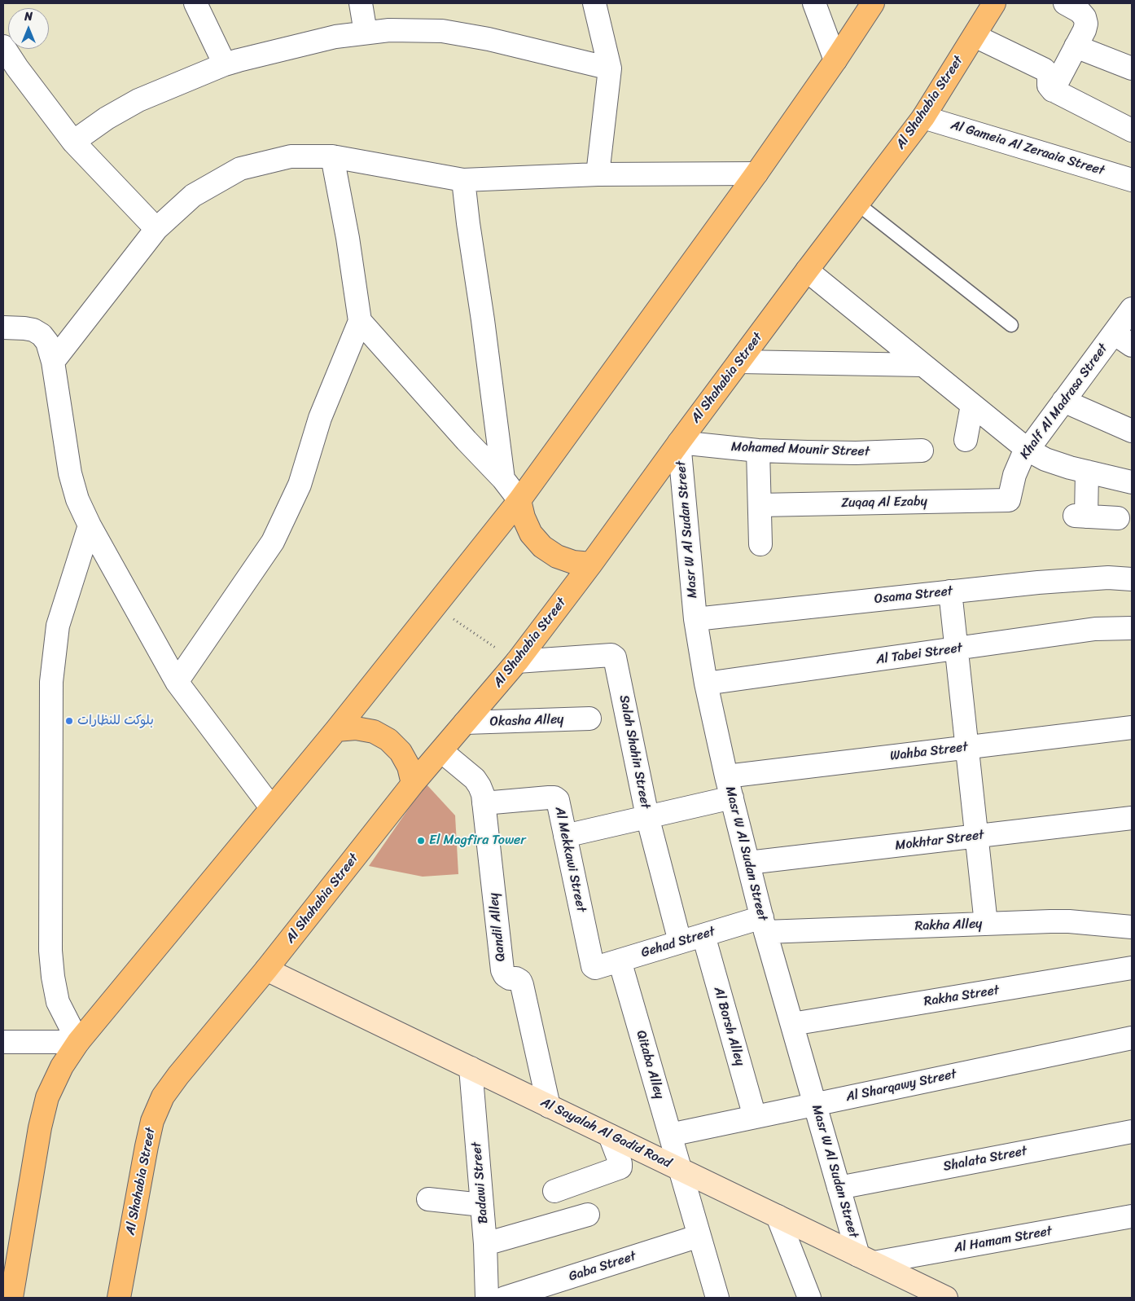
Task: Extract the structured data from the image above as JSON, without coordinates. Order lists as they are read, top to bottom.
{
  "streets": {
    "highway": ["Al Shahabia Street"],
    "street": [
      "Al Gameia Al Zeraaia Street",
      "Khalf Al Madrasa Street",
      "Mohamed Mounir Street",
      "Zuqaq Al Ezaby",
      "Masr W Al Sudan Street",
      "Osama Street",
      "Al Tabei Street",
      "Okasha Alley",
      "Salah Shahin Street",
      "Wahba Street",
      "Mokhtar Street",
      "Al Mekkawi Street",
      "Rakha Alley",
      "Qandil Alley",
      "Gehad Street",
      "Rakha Street",
      "Al Borsh Alley",
      "Qitaba Alley",
      "Al Sharqawy Street",
      "Al Sayalah Al Gadid Road",
      "Shalata Street",
      "Badawi Street",
      "Al Hamam Street",
      "Gaba Street"
    ]
  },
  "crossings": [
    ["Al Shahabia Street", "Al Gameia Al Zeraaia Street"],
    ["Al Shahabia Street", "Mohamed Mounir Street"],
    ["Al Shahabia Street", "Masr W Al Sudan Street"],
    ["Al Shahabia Street", "Okasha Alley"],
    ["Al Shahabia Street", "Salah Shahin Street"],
    ["Al Shahabia Street", "Qandil Alley"],
    ["Al Shahabia Street", "Al Sayalah Al Gadid Road"],
    ["Khalf Al Madrasa Street", "Zuqaq Al Ezaby"],
    ["Mohamed Mounir Street", "Masr W Al Sudan Street"],
    ["Masr W Al Sudan Street", "Osama Street"],
    ["Masr W Al Sudan Street", "Al Tabei Street"],
    ["Masr W Al Sudan Street", "Wahba Street"],
    ["Masr W Al Sudan Street", "Mokhtar Street"],
    ["Masr W Al Sudan Street", "Rakha Alley"],
    ["Masr W Al Sudan Street", "Gehad Street"],
    ["Masr W Al Sudan Street", "Rakha Street"],
    ["Masr W Al Sudan Street", "Al Sharqawy Street"],
    ["Masr W Al Sudan Street", "Al Sayalah Al Gadid Road"],
    ["Masr W Al Sudan Street", "Shalata Street"],
    ["Masr W Al Sudan Street", "Al Hamam Street"],
    ["Salah Shahin Street", "Gehad Street"],
    ["Al Mekkawi Street", "Qandil Alley"],
    ["Al Mekkawi Street", "Gehad Street"],
    ["Rakha Alley", "Gehad Street"],
    ["Qandil Alley", "Al Sayalah Al Gadid Road"],
    ["Gehad Street", "Al Borsh Alley"],
    ["Gehad Street", "Qitaba Alley"],
    ["Al Borsh Alley", "Al Sharqawy Street"],
    ["Qitaba Alley", "Al Sharqawy Street"],
    ["Qitaba Alley", "Al Sayalah Al Gadid Road"],
    ["Qitaba Alley", "Gaba Street"],
    ["Al Sayalah Al Gadid Road", "Badawi Street"],
    ["Al Sayalah Al Gadid Road", "Al Hamam Street"]
  ],
  "places": ["بلوكت للنظارات", "El Magfira Tower"],
  "north": "top"
}
